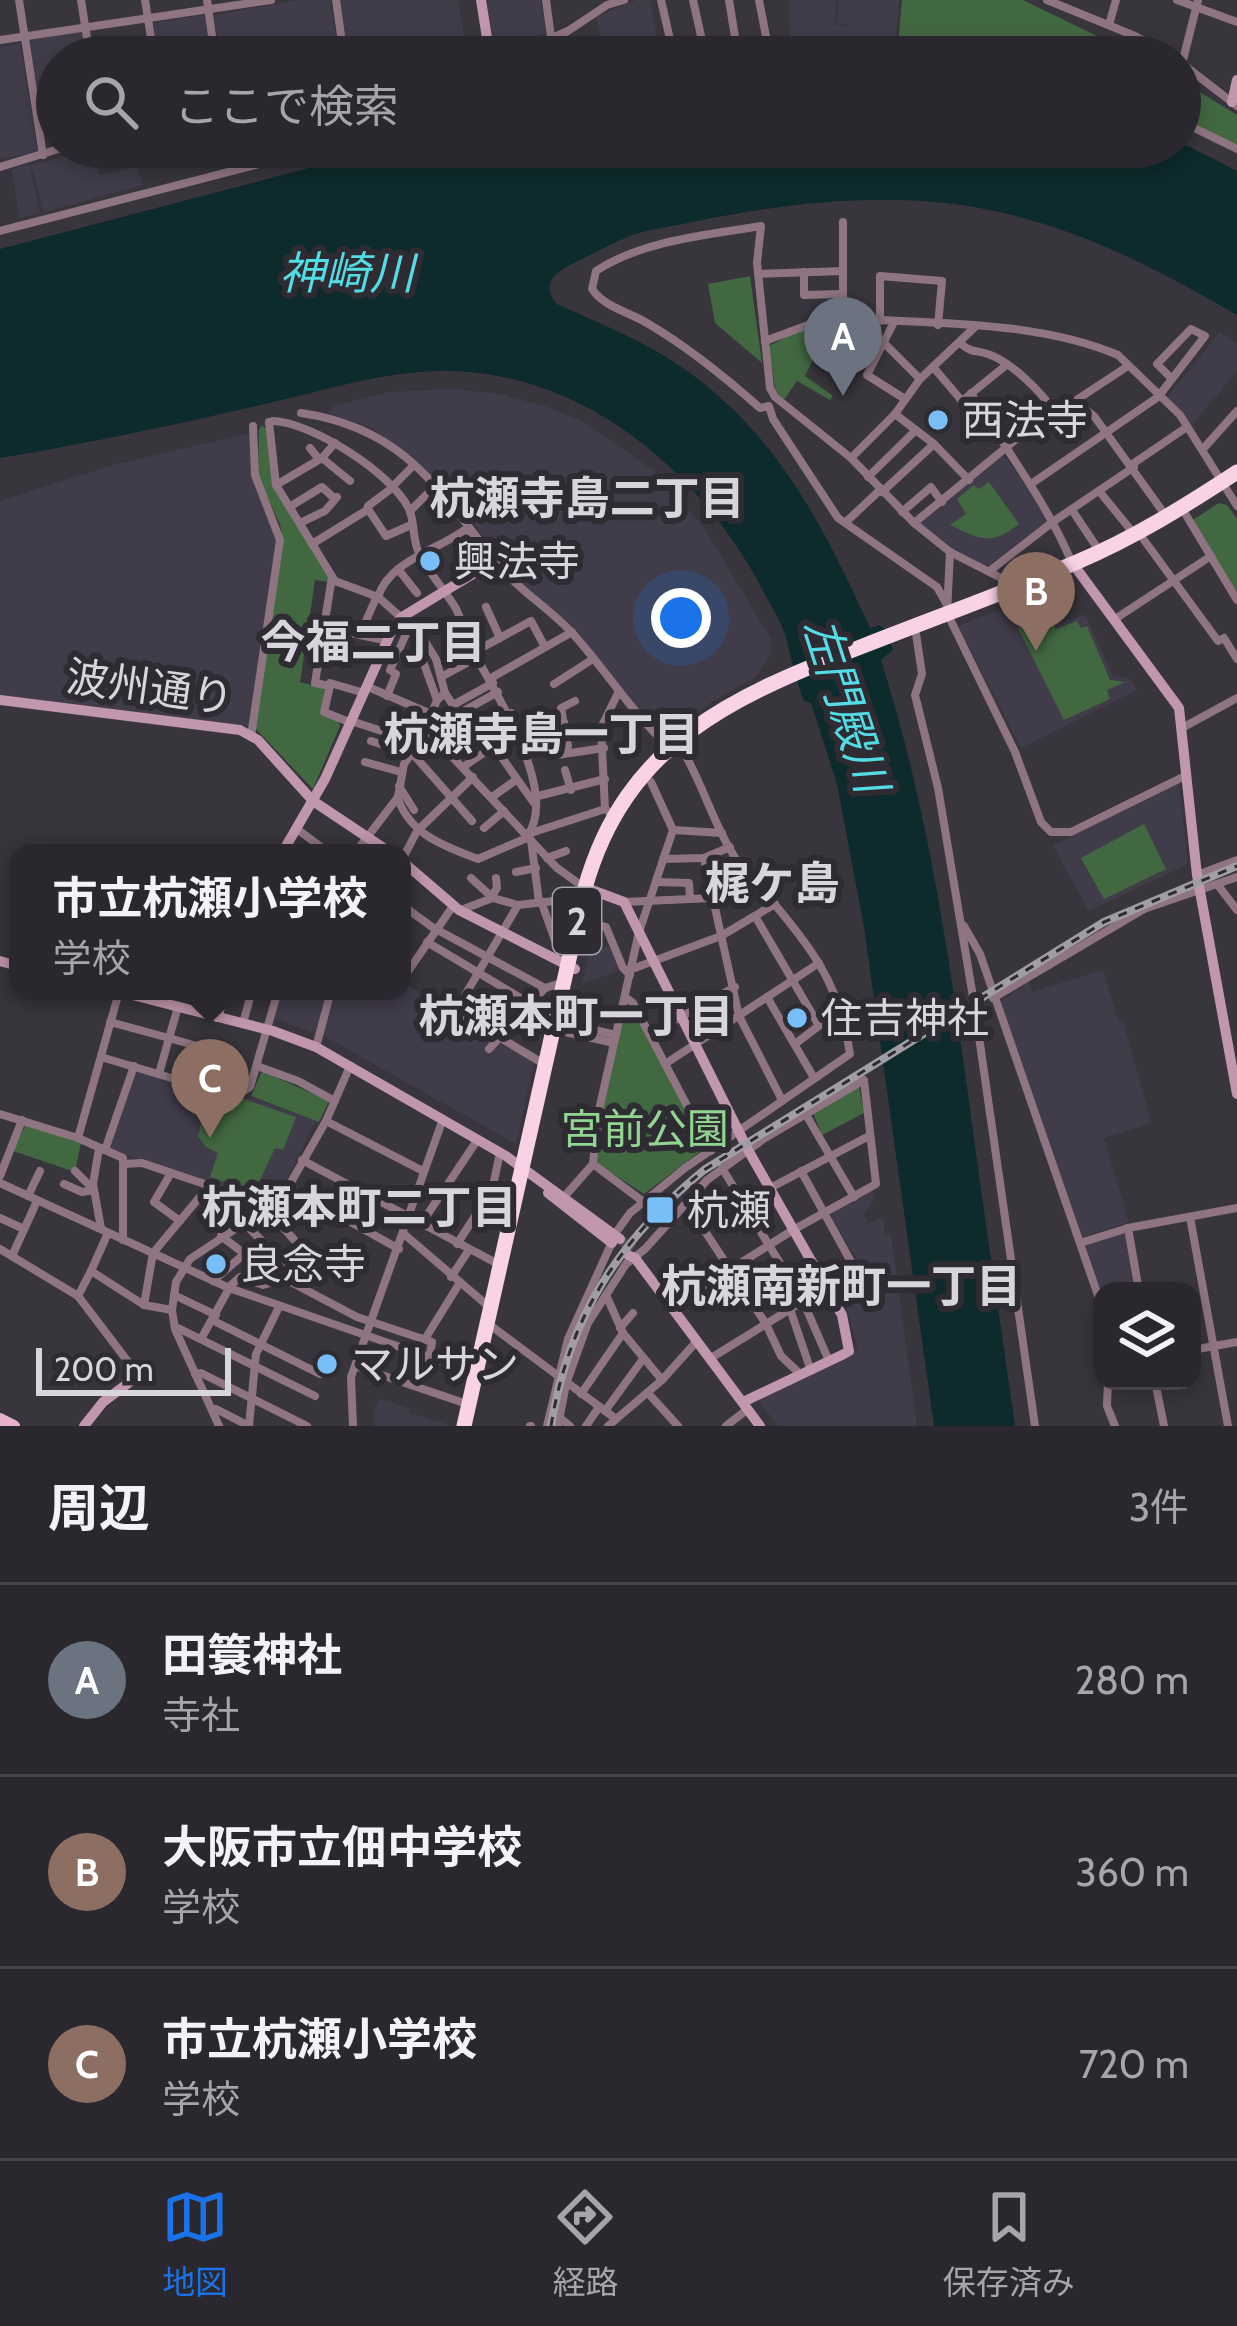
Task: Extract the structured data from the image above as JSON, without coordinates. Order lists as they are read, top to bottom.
{
  "streets": {
    "highway": ["2"],
    "street": ["波州通り"]
  },
  "districts": [
    "杭瀬寺島二丁目",
    "今福二丁目",
    "杭瀬寺島一丁目",
    "梶ケ島",
    "杭瀬本町一丁目",
    "杭瀬本町二丁目",
    "杭瀬南新町一丁目"
  ],
  "water": ["神崎川", "左門殿川"],
  "parks": ["宮前公園"],
  "places": {
    "other": [
      "西法寺",
      "興法寺",
      "住吉神社",
      "良念寺",
      "マルサン"
    ],
    "transit": ["杭瀬"]
  },
  "scale_bar": "200 m",
  "page": {
    "search": "ここで検索",
    "pins": ["A", "B", "C"],
    "popup": ["市立杭瀬小学校", "学校"],
    "scale": "200 m",
    "heading": ["周辺", "3件"],
    "list": [
      {
        "mark": "A",
        "name": "田簑神社",
        "note": "寺社",
        "value": "280 m"
      },
      {
        "mark": "B",
        "name": "大阪市立佃中学校",
        "note": "学校",
        "value": "360 m"
      },
      {
        "mark": "C",
        "name": "市立杭瀬小学校",
        "note": "学校",
        "value": "720 m"
      }
    ],
    "nav": ["地図", "経路", "保存済み"]
  }
}
